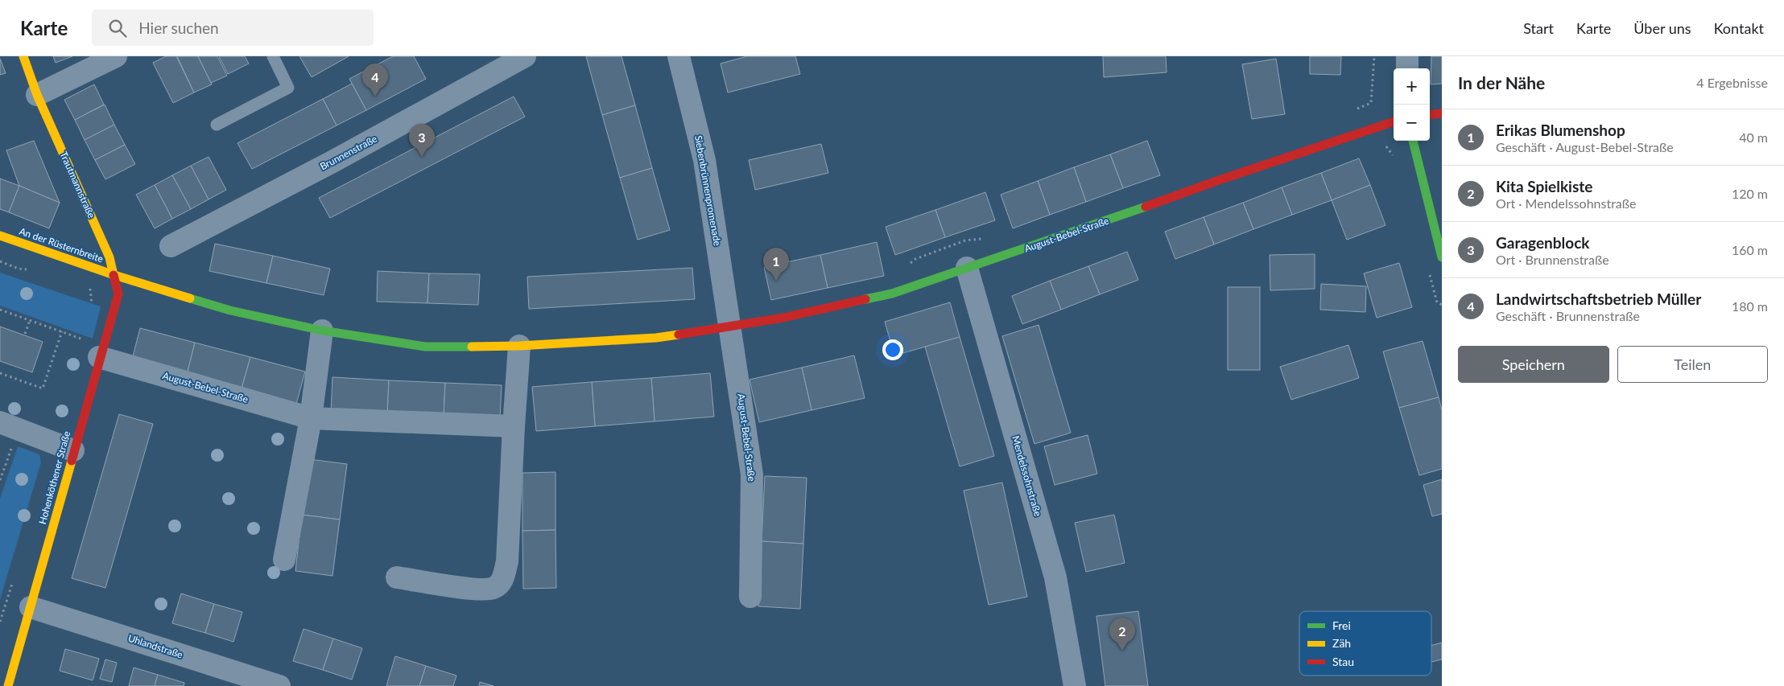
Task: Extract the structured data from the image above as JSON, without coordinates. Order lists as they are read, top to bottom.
{
  "streets": {
    "main road": [
      "Trautmannstraße",
      "August-Bebel-Straße",
      "An der Rüsternbreite",
      "Hohenköthener Straße"
    ],
    "street": [
      "Brunnenstraße",
      "Siebenbrünnenpromenade",
      "Mendelssohnstraße",
      "Uhlandstraße"
    ]
  },
  "crossings": [
    ["Trautmannstraße", "August-Bebel-Straße"],
    ["Trautmannstraße", "An der Rüsternbreite"],
    ["Trautmannstraße", "Hohenköthener Straße"],
    ["Siebenbrünnenpromenade", "August-Bebel-Straße"],
    ["August-Bebel-Straße", "An der Rüsternbreite"],
    ["August-Bebel-Straße", "Mendelssohnstraße"],
    ["August-Bebel-Straße", "Hohenköthener Straße"],
    ["An der Rüsternbreite", "Hohenköthener Straße"],
    ["Hohenköthener Straße", "Uhlandstraße"]
  ],
  "legend": ["Frei", "Zäh", "Stau"],
  "page": {
    "header": "Karte",
    "search": "Hier suchen",
    "nav": [
      "Start",
      "Karte",
      "Über uns",
      "Kontakt"
    ],
    "heading": ["In der Nähe", "4 Ergebnisse"],
    "pins": [
      "4",
      "3",
      "1",
      "2"
    ],
    "map_buttons": ["+", "−"],
    "list": [
      {
        "mark": "1",
        "name": "Erikas Blumenshop",
        "note": "Geschäft · August-Bebel-Straße",
        "value": "40 m"
      },
      {
        "mark": "2",
        "name": "Kita Spielkiste",
        "note": "Ort · Mendelssohnstraße",
        "value": "120 m"
      },
      {
        "mark": "3",
        "name": "Garagenblock",
        "note": "Ort · Brunnenstraße",
        "value": "160 m"
      },
      {
        "mark": "4",
        "name": "Landwirtschaftsbetrieb Müller",
        "note": "Geschäft · Brunnenstraße",
        "value": "180 m"
      }
    ],
    "buttons": ["Speichern", "Teilen"]
  }
}
